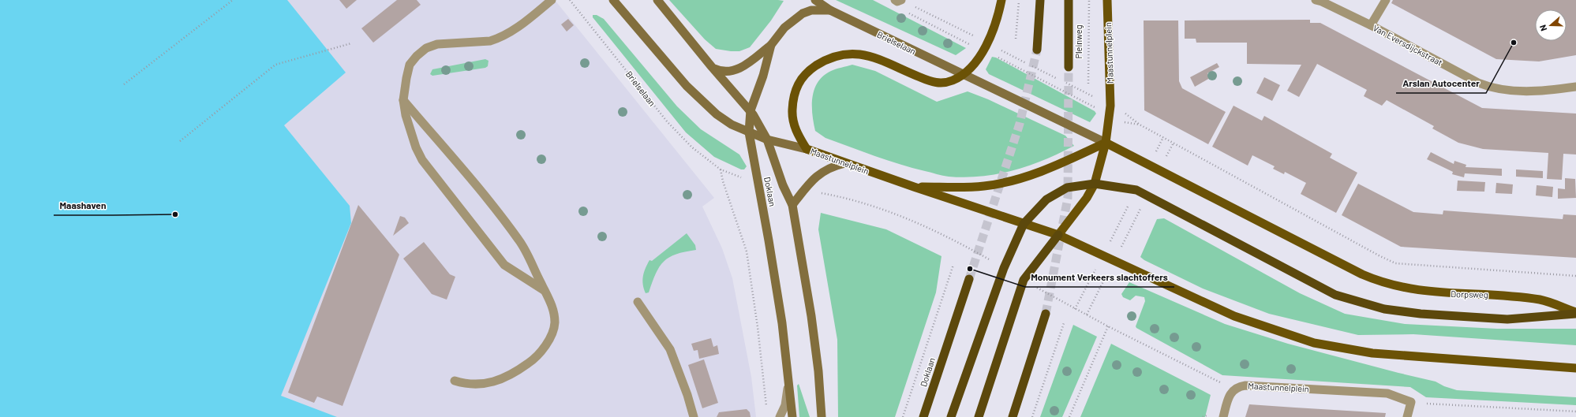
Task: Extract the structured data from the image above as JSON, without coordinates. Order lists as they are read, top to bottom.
{
  "streets": {
    "highway": ["Pleinweg", "Doklaan"],
    "main road": ["Brielselaan", "Maastunnelplein", "Dorpsweg"],
    "street": ["Van Eversdijckstraat"]
  },
  "crossings": [
    ["Brielselaan", "Maastunnelplein"],
    ["Brielselaan", "Doklaan"]
  ],
  "places": ["Arslan Autocenter", "Maashaven", "Monument Verkeers slachtoffers"],
  "north": "left"
}
